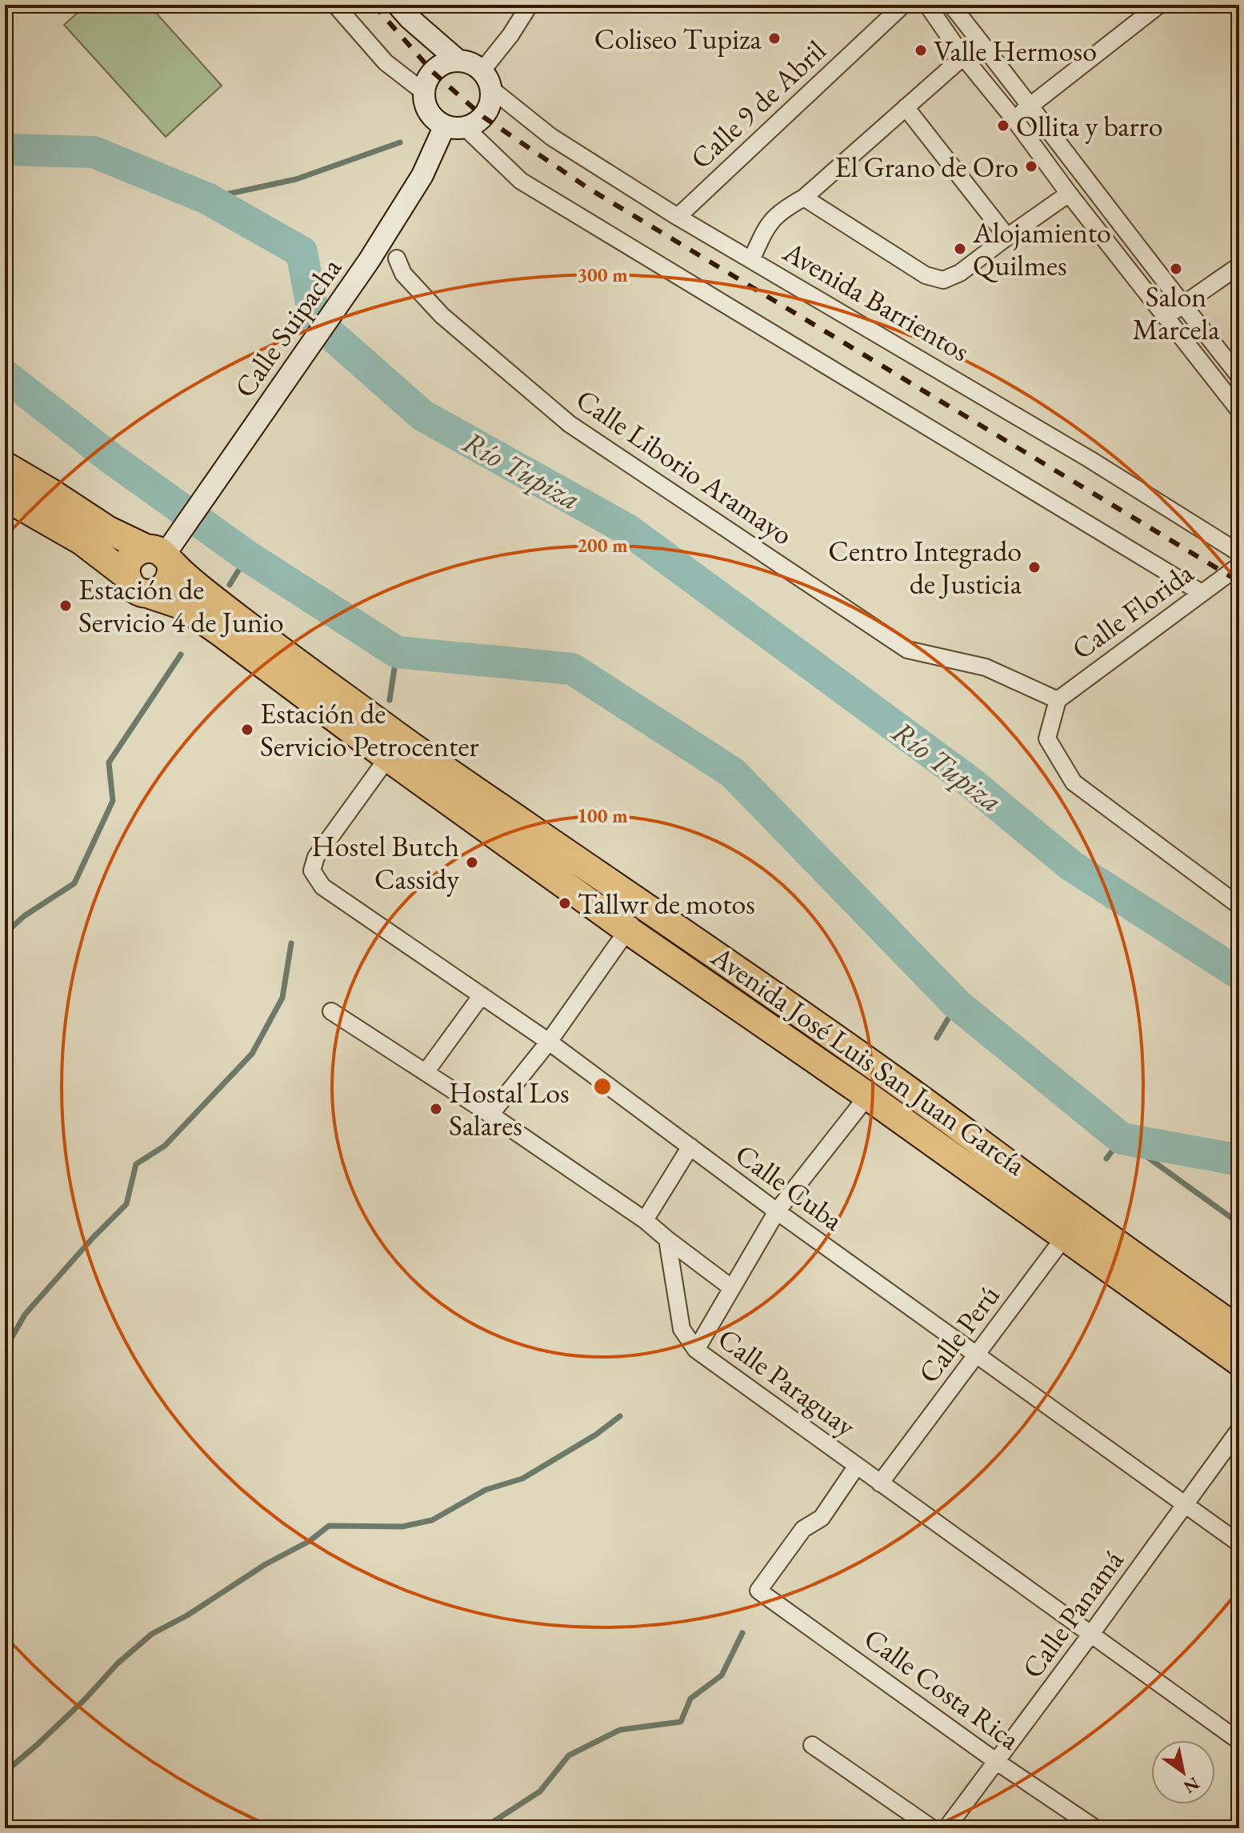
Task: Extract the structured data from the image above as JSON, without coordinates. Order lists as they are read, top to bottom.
{
  "streets": {
    "highway": ["Avenida José Luis San Juan García"],
    "street": [
      "Calle 9 de Abril",
      "Avenida Barrientos",
      "Calle Suipacha",
      "Calle Liborio Aramayo",
      "Calle Florida",
      "Calle Cuba",
      "Calle Perú",
      "Calle Paraguay",
      "Calle Panamá",
      "Calle Costa Rica"
    ]
  },
  "crossings": [
    ["Calle 9 de Abril", "Avenida Barrientos"],
    ["Avenida Barrientos", "Calle Suipacha"],
    ["Calle Suipacha", "Avenida José Luis San Juan García"],
    ["Calle Liborio Aramayo", "Calle Florida"],
    ["Avenida José Luis San Juan García", "Calle Cuba"],
    ["Avenida José Luis San Juan García", "Calle Perú"],
    ["Calle Cuba", "Calle Perú"],
    ["Calle Cuba", "Calle Panamá"],
    ["Calle Perú", "Calle Paraguay"],
    ["Calle Paraguay", "Calle Panamá"],
    ["Calle Paraguay", "Calle Costa Rica"],
    ["Calle Panamá", "Calle Costa Rica"]
  ],
  "water": ["Río Tupiza"],
  "places": [
    "Coliseo Tupiza",
    "Valle Hermoso",
    "Ollita y barro",
    "El Grano de Oro",
    "Alojamiento Quilmes",
    "Salon Marcela",
    "Centro Integrado de Justicia",
    "Estación de Servicio 4 de Junio",
    "Estación de Servicio Petrocenter",
    "Hostel Butch Cassidy",
    "Tallwr de motos",
    "Hostal Los Salares"
  ],
  "north": "bottom right",
  "rings": ["300 m", "200 m", "100 m"]
}
